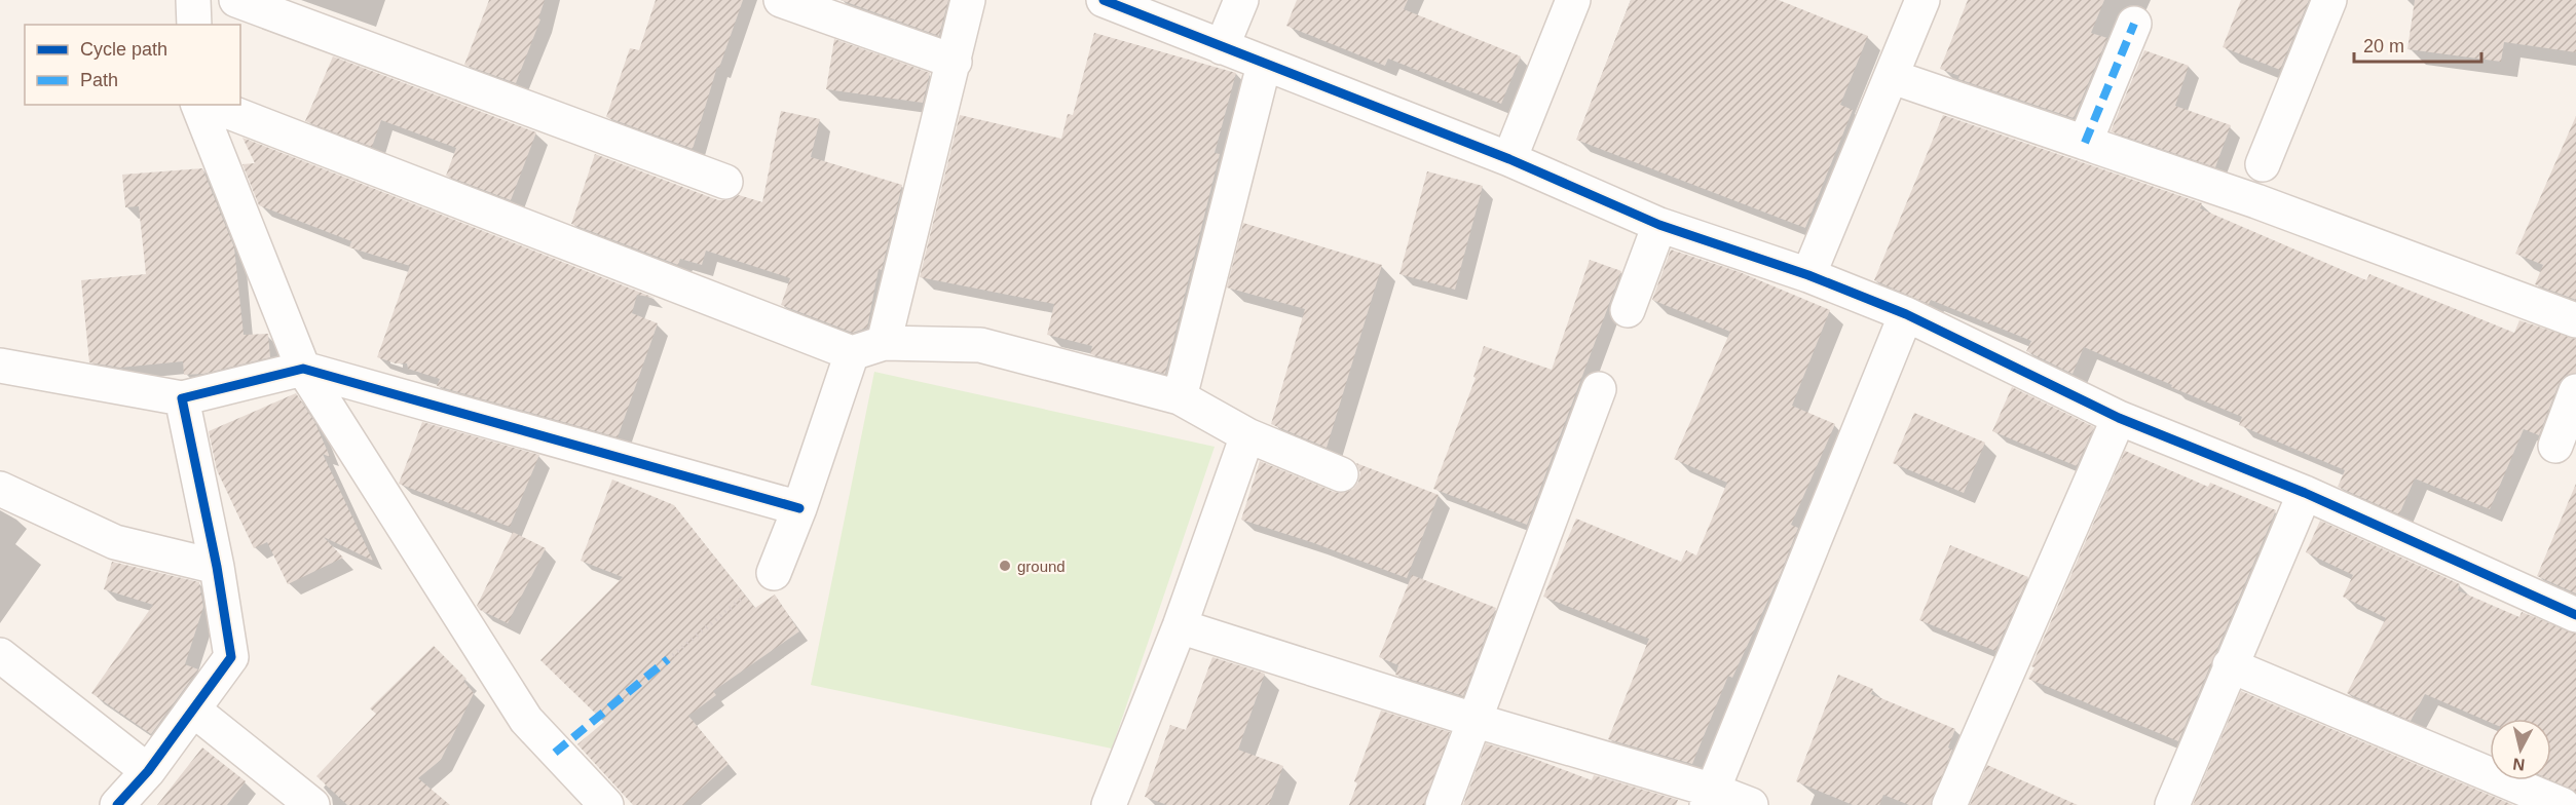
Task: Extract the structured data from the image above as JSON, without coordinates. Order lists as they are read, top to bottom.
{
  "places": ["ground"],
  "legend": ["Cycle path", "Path"],
  "scale_bar": "20 m",
  "north": "bottom"
}
